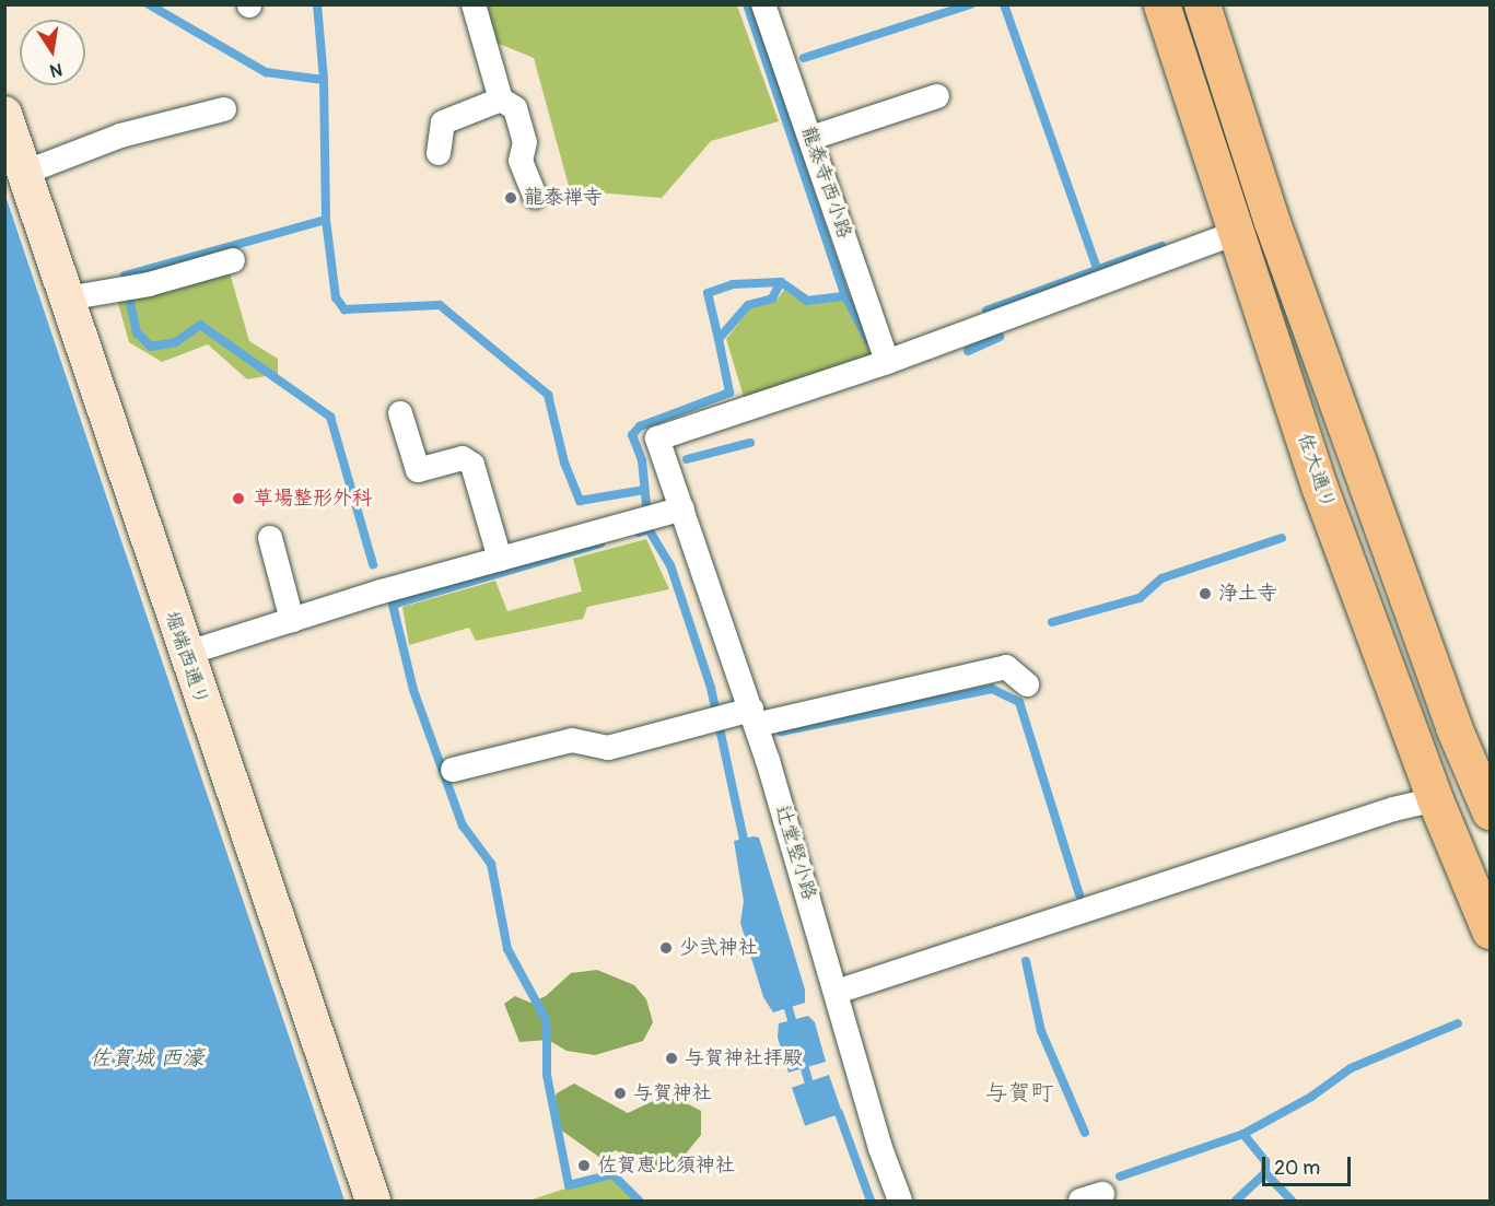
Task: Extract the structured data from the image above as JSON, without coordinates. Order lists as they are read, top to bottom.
{
  "streets": {
    "main road": ["佐大通り"],
    "street": ["龍泰寺西小路", "堀端西通り", "辻堂竪小路"]
  },
  "crossings": [
    ["龍泰寺西小路", "辻堂竪小路"]
  ],
  "districts": ["与賀町"],
  "water": ["佐賀城 西濠"],
  "places": [
    "龍泰禅寺",
    "草場整形外科",
    "浄土寺",
    "少弐神社",
    "与賀神社拝殿",
    "与賀神社",
    "佐賀恵比須神社"
  ],
  "scale_bar": "20 m",
  "north": "bottom"
}
